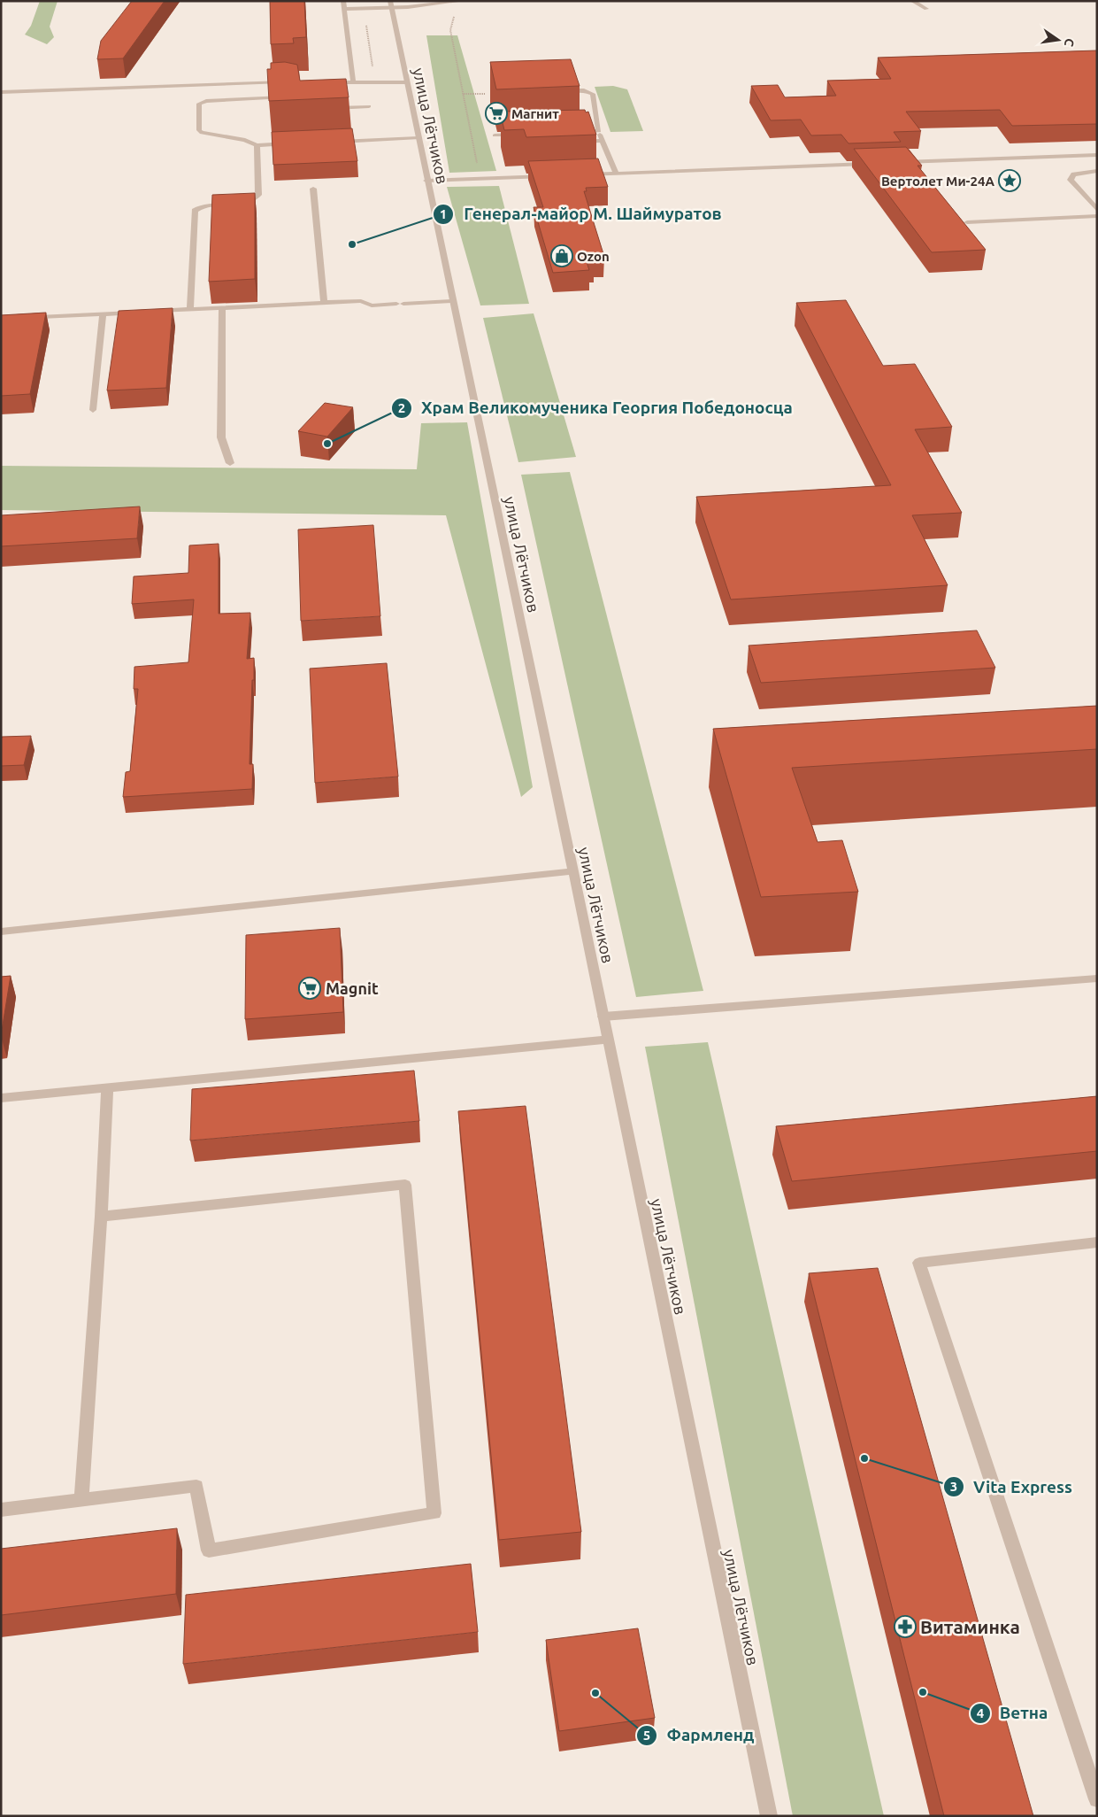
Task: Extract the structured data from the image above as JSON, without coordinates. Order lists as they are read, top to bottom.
{
  "streets": {
    "street": ["улица Лётчиков"]
  },
  "places": {
    "supermarket": ["Магнит", "Magnit"],
    "place": ["Вертолет Ми-24А"],
    "other": [
      "Генерал-майор М. Шаймуратов",
      "Храм Великомученика Георгия Победоносца",
      "Vita Express",
      "Ветна",
      "Фармленд"
    ],
    "shop": ["Ozon"],
    "pharmacy": ["Витаминка"]
  },
  "north": "right"
}
